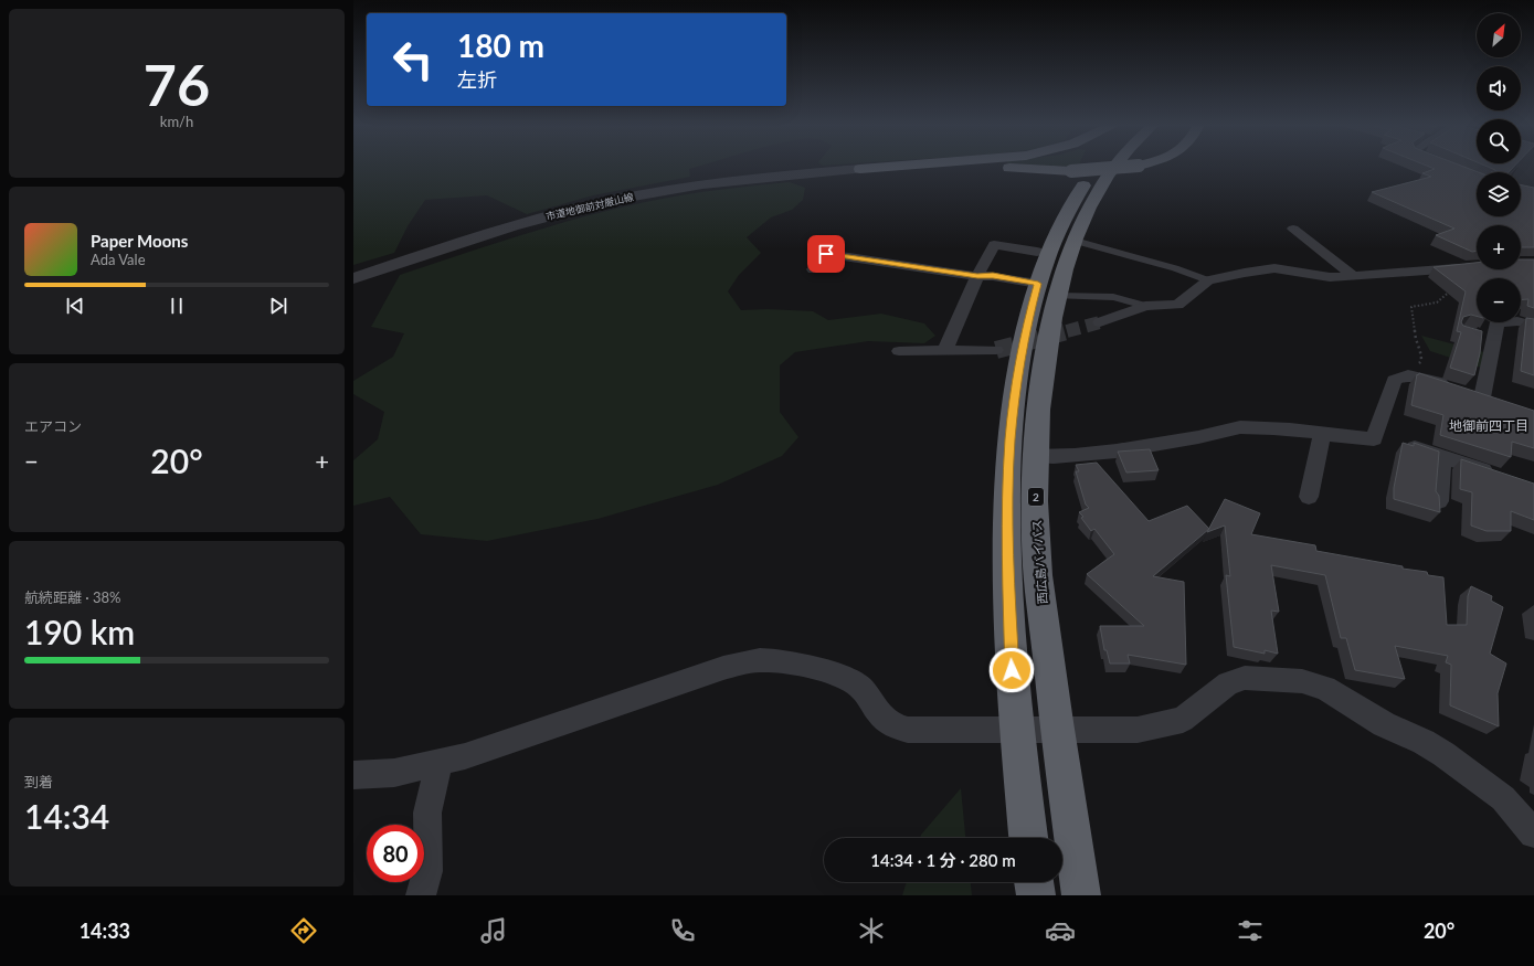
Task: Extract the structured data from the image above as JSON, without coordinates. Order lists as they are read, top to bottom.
{
  "streets": {
    "highway": ["2", "西広島バイパス"],
    "street": ["市道地御前対厳山線"]
  },
  "districts": ["地御前四丁目"],
  "north": "top right",
  "page": {
    "tile": [
      ["76", "km/h"],
      "エアコン",
      ["航続距離 · 38%", "190 km"],
      ["到着", "14:34"]
    ],
    "map_buttons": ["+", "−"],
    "turn": ["180 m", "左折"],
    "song": ["Paper Moons", "Ada Vale"],
    "heat": ["−", "20°", "+"],
    "limit": "80",
    "trip": "14:34 · 1 分 · 280 m",
    "tabs": ["14:33", "20°"]
  }
}
